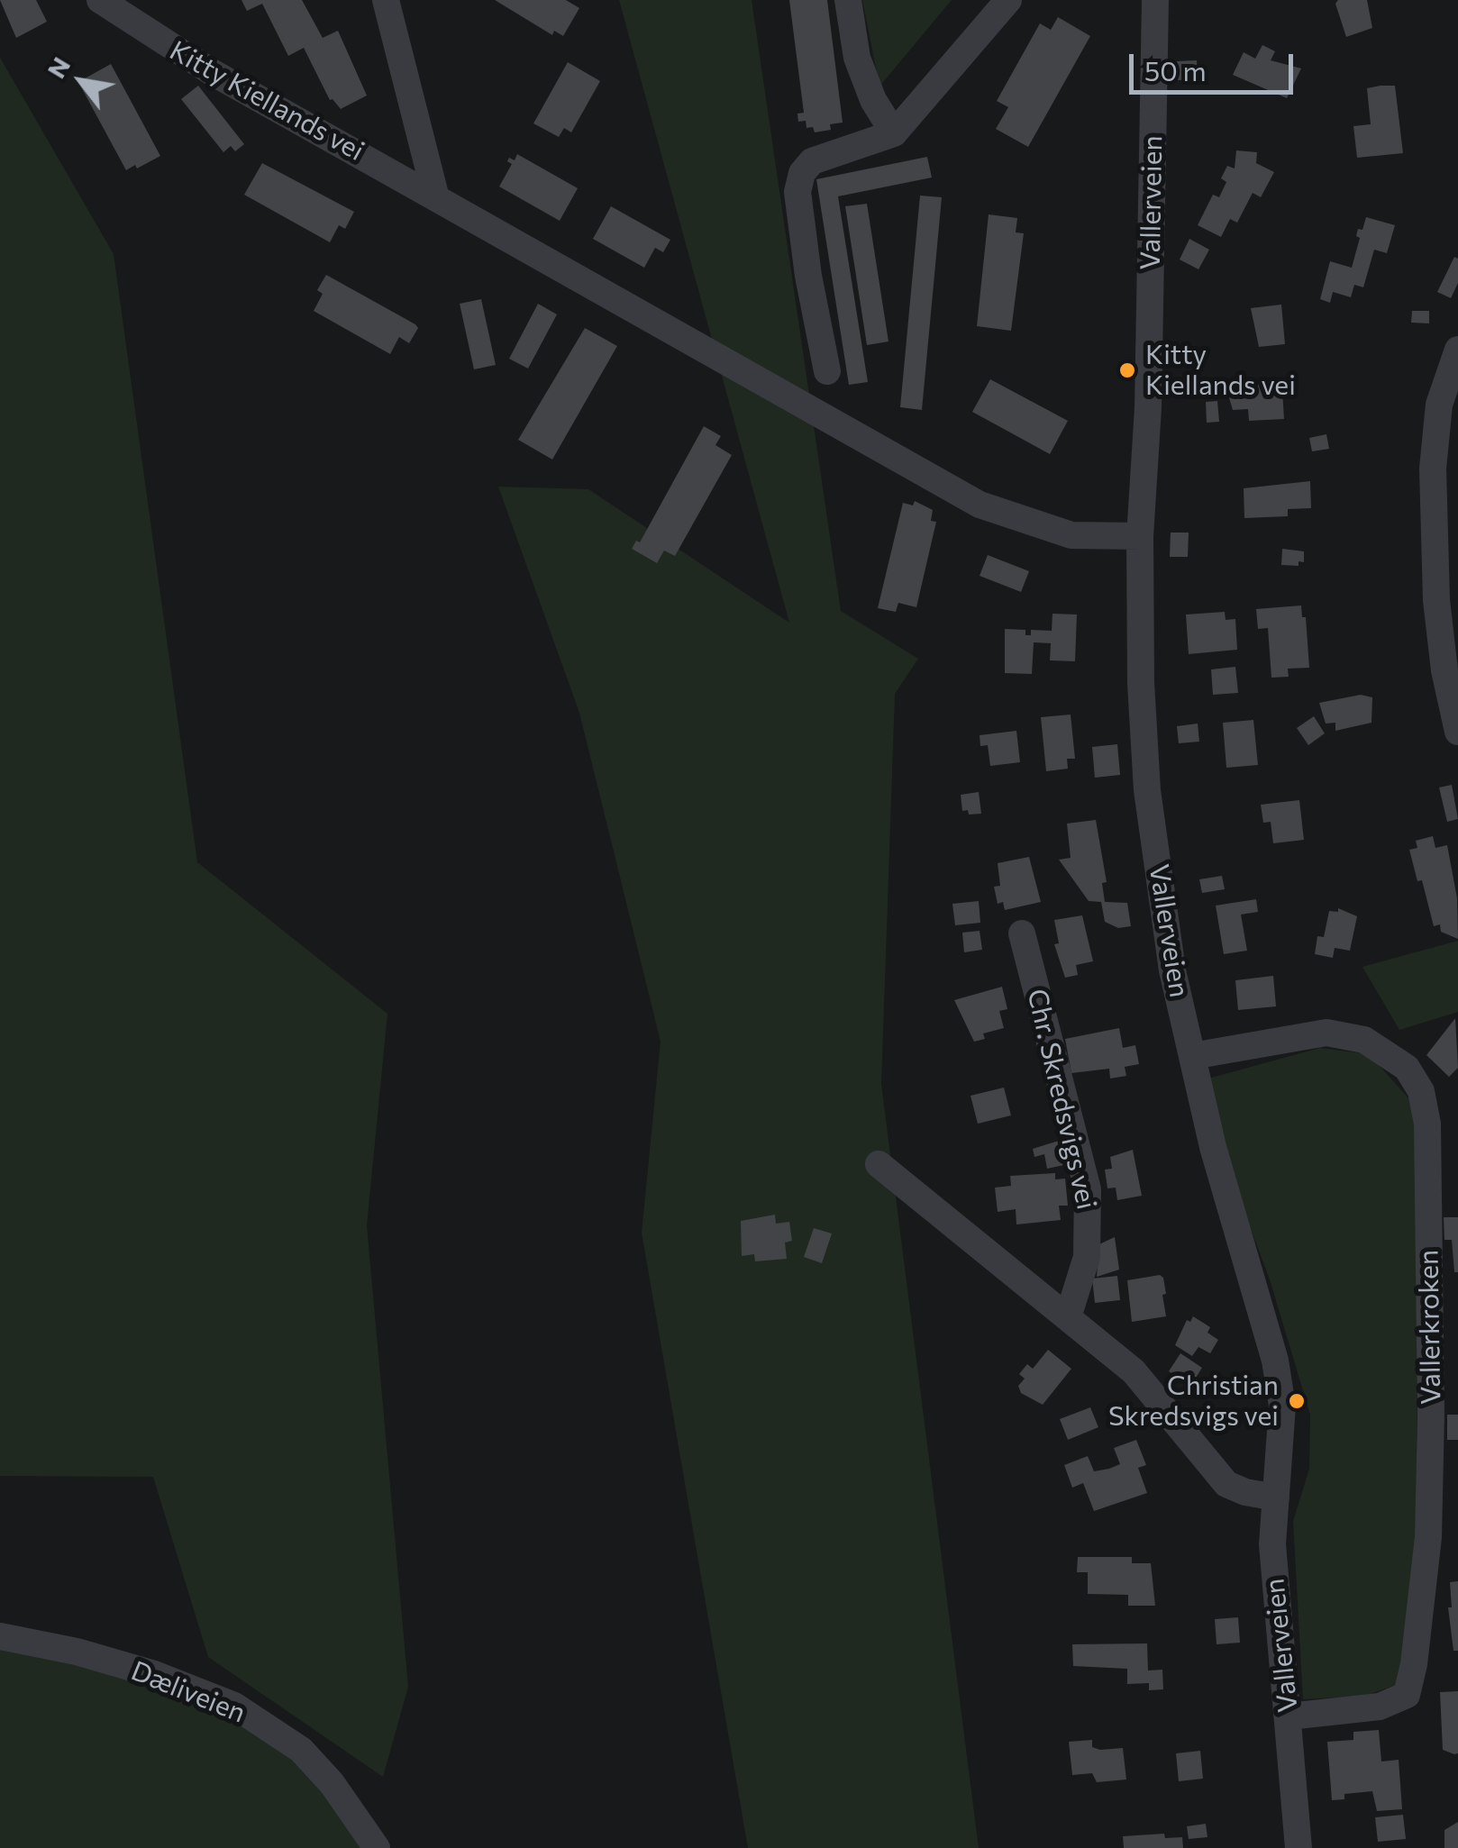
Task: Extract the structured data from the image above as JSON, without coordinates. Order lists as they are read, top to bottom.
{
  "streets": {
    "street": [
      "Kitty Kiellands vei",
      "Vallerveien",
      "Chr. Skredsvigs vei",
      "Vallerkroken",
      "Dæliveien"
    ]
  },
  "crossings": [
    ["Kitty Kiellands vei", "Vallerveien"],
    ["Vallerveien", "Vallerkroken"]
  ],
  "places": ["Kitty Kiellands vei", "Christian Skredsvigs vei"],
  "scale_bar": "50 m",
  "north": "top left"
}
